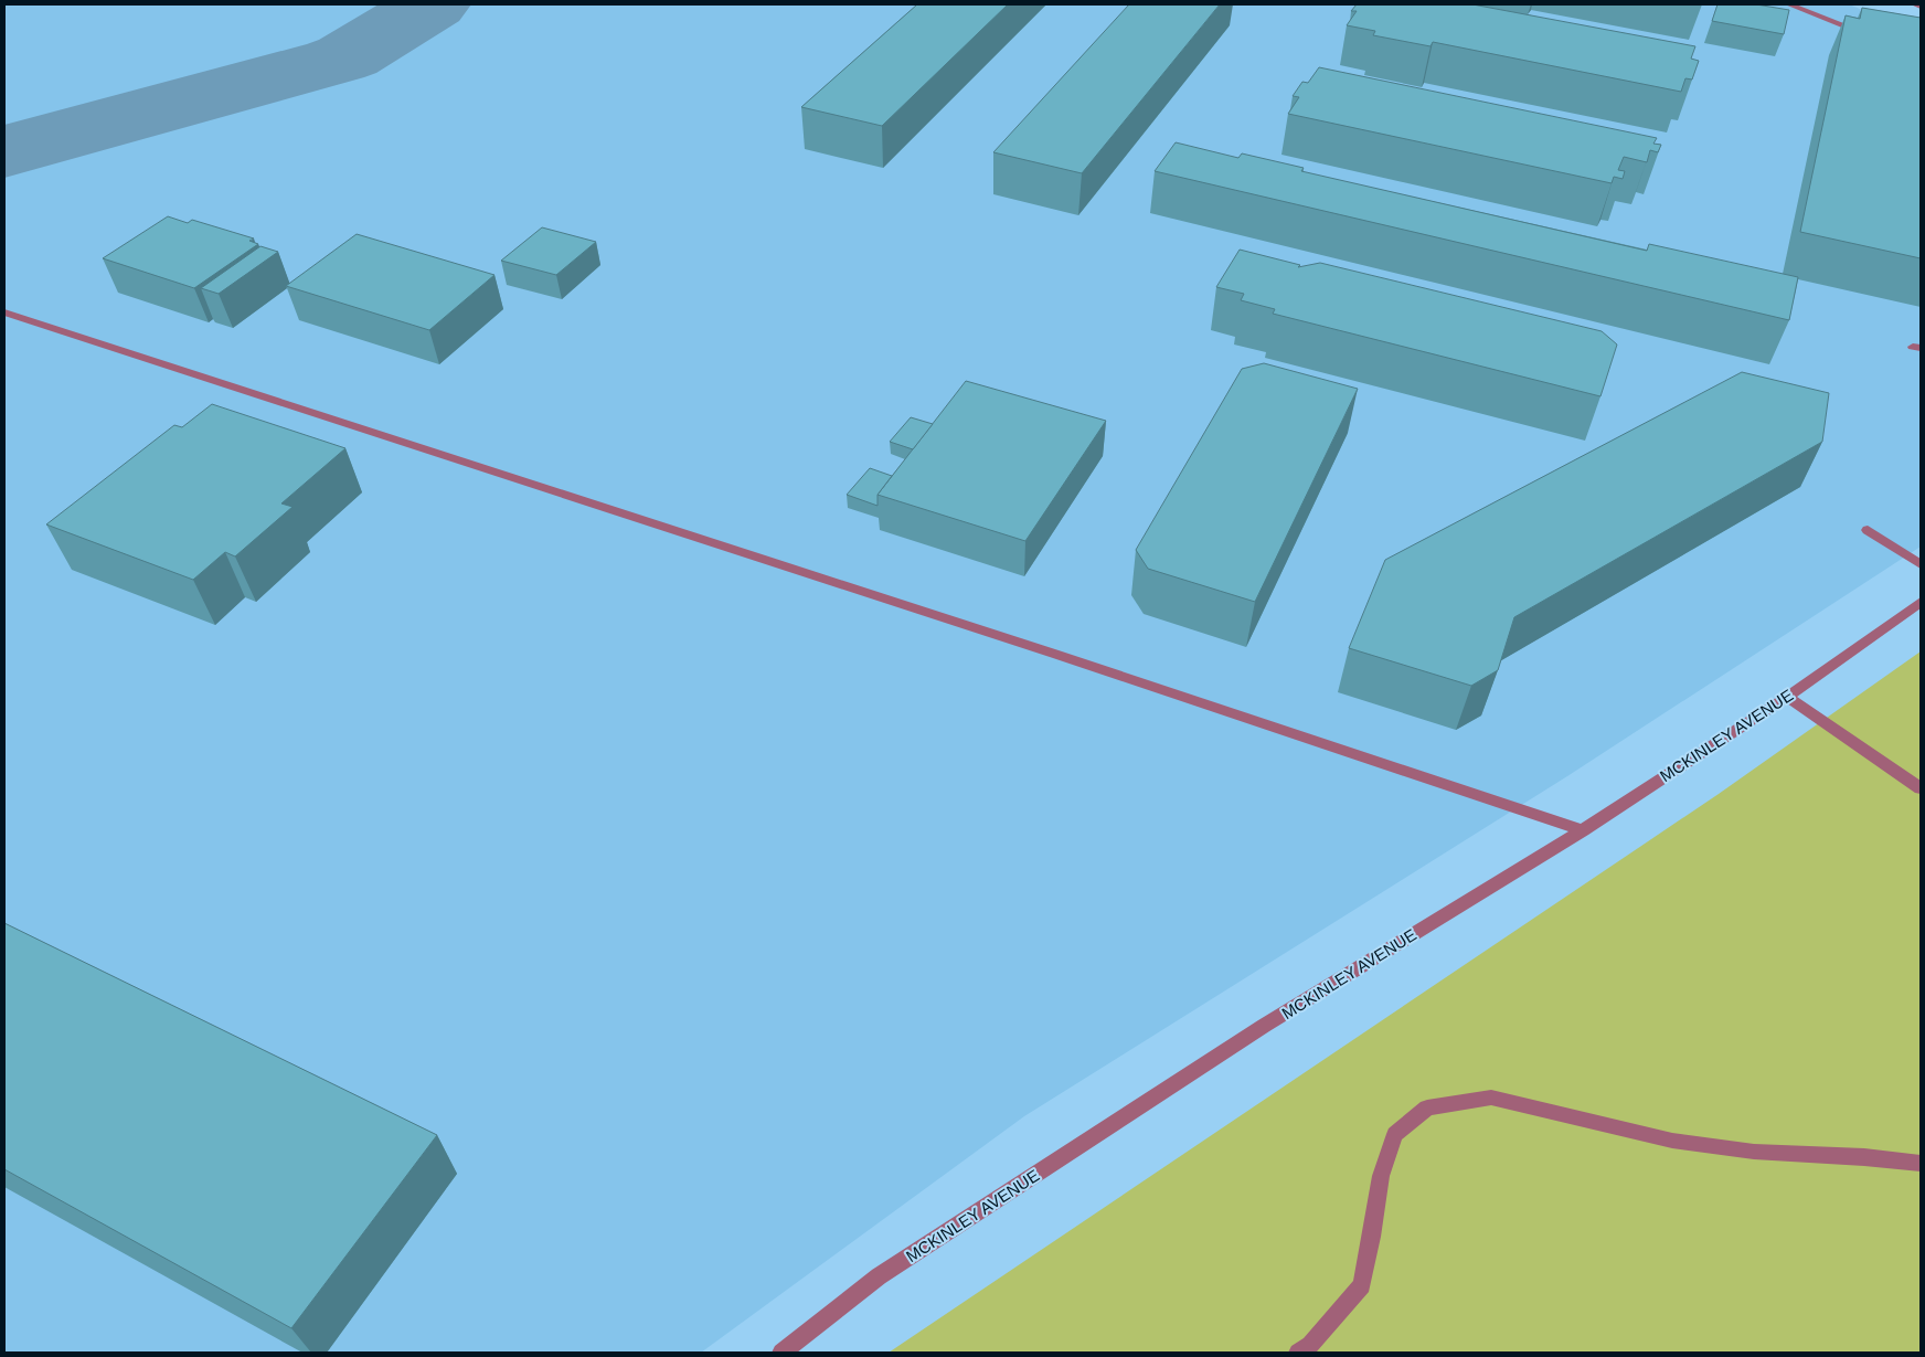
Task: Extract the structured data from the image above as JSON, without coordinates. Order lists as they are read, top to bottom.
{
  "streets": {
    "street": ["MCKINLEY AVENUE"]
  }
}
